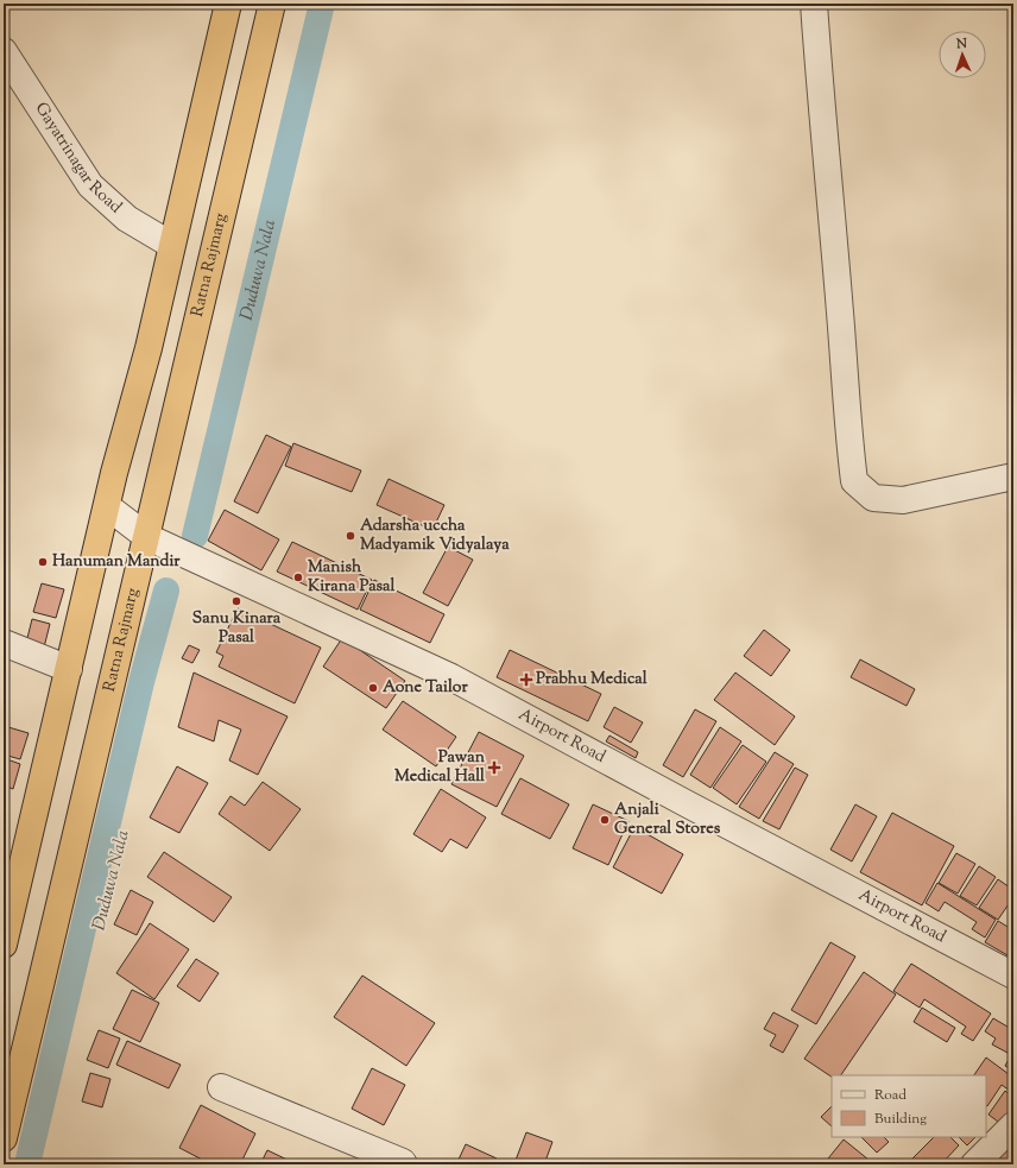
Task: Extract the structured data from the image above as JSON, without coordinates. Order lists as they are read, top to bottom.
{
  "streets": {
    "highway": ["Ratna Rajmarg"],
    "street": ["Gayatrinagar Road", "Airport Road"]
  },
  "crossings": [
    ["Ratna Rajmarg", "Airport Road"]
  ],
  "water": ["Duduwa Nala"],
  "places": {
    "other": [
      "Adarsha uccha Madyamik Vidyalaya",
      "Hanuman Mandir",
      "Manish Kirana Pasal",
      "Sanu Kinara Pasal",
      "Aone Tailor",
      "Anjali General Stores"
    ],
    "health": ["Prabhu Medical", "Pawan Medical Hall"]
  },
  "legend": ["Road", "Building"],
  "north": "top"
}
